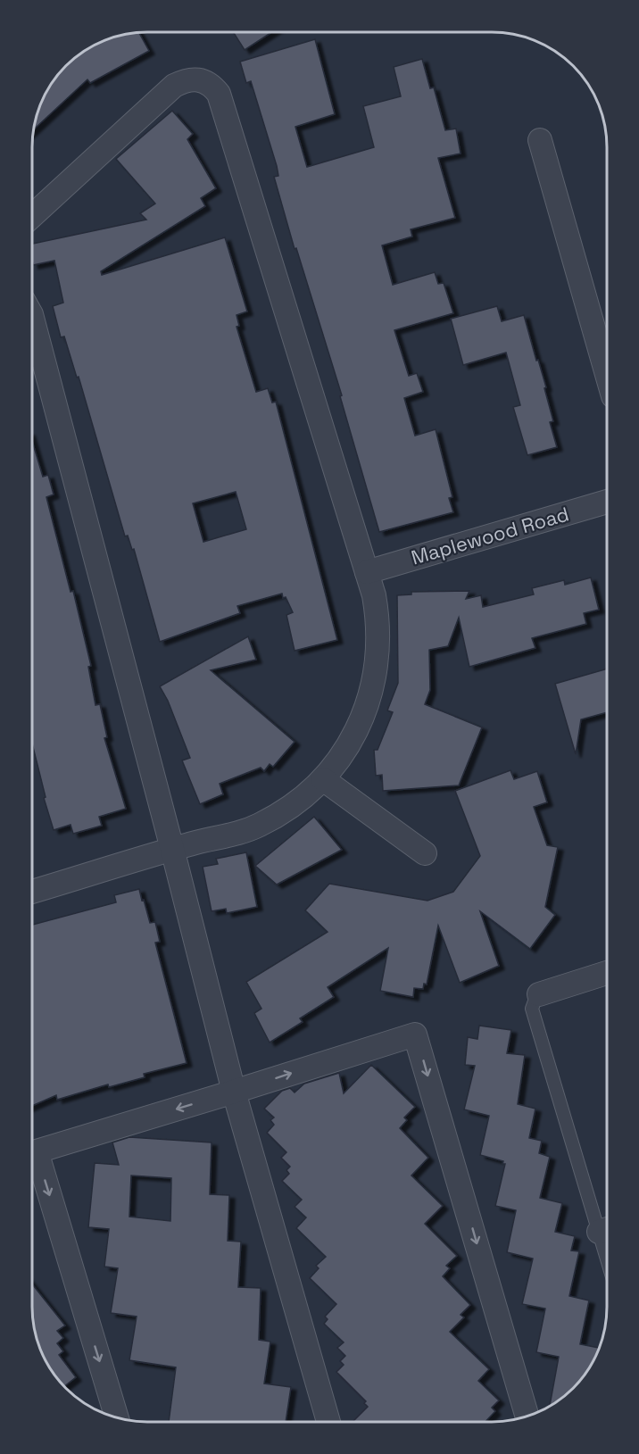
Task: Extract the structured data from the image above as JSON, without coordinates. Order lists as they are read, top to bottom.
{
  "streets": {
    "street": ["Maplewood Road"]
  }
}
